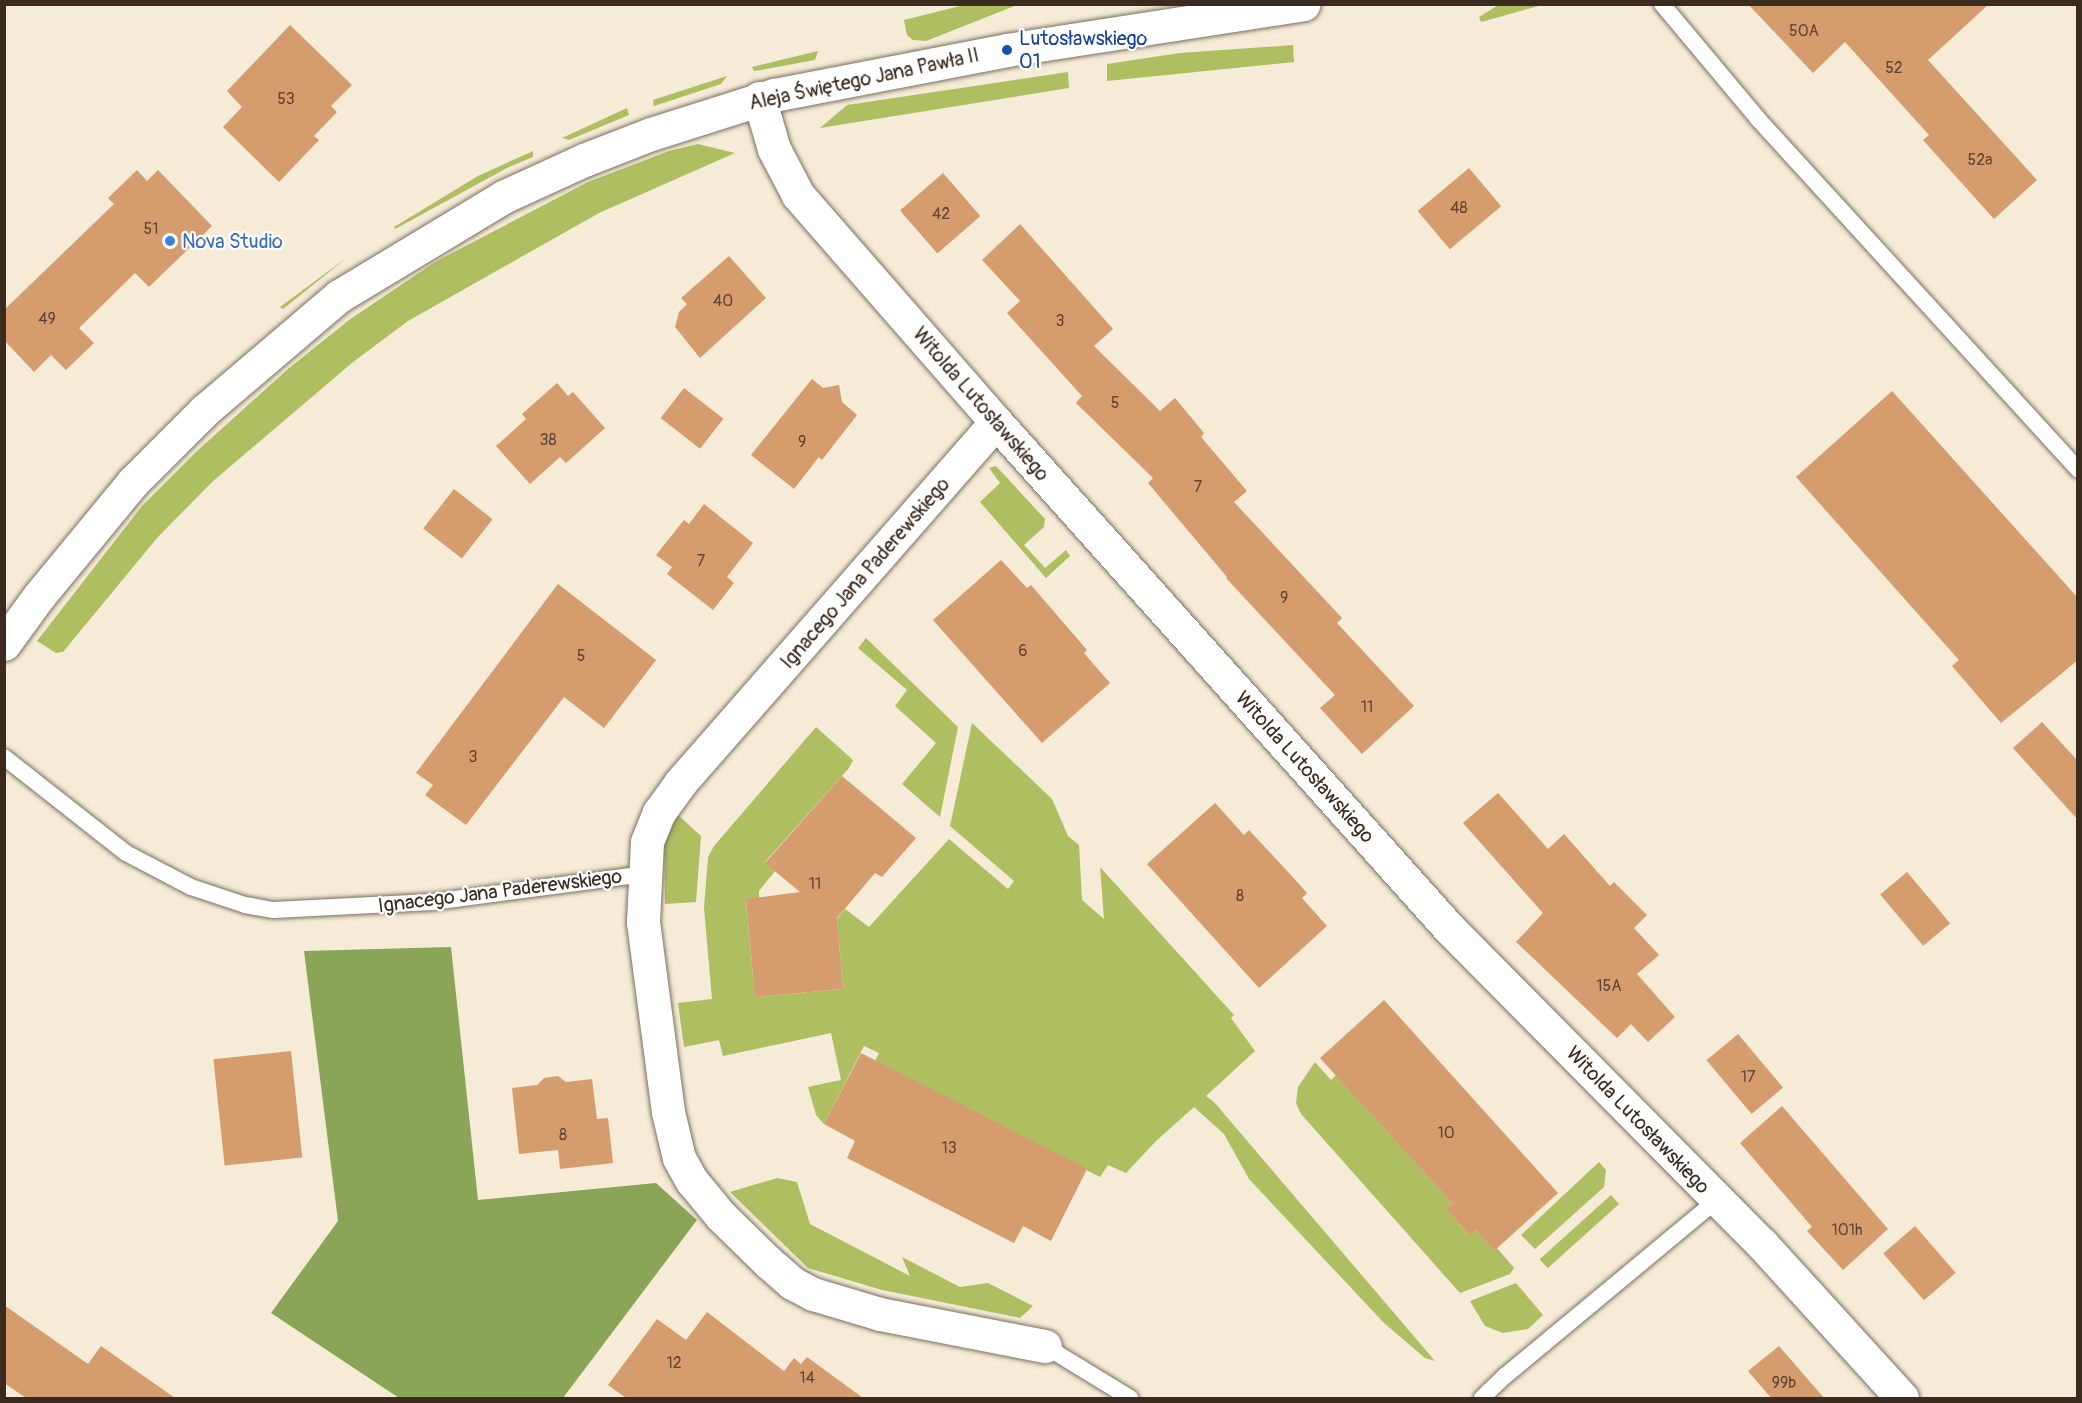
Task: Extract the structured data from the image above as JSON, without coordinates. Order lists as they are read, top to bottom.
{
  "streets": {
    "street": ["Aleja Świętego Jana Pawła II", "Witolda Lutosławskiego", "Ignacego Jana Paderewskiego"]
  },
  "crossings": [
    ["Aleja Świętego Jana Pawła II", "Witolda Lutosławskiego"],
    ["Witolda Lutosławskiego", "Ignacego Jana Paderewskiego"]
  ],
  "places": ["Lutosławskiego 01", "Nova Studio"],
  "house_numbers": [
    "50A",
    "52",
    "53",
    "52a",
    "48",
    "42",
    "51",
    "40",
    "49",
    "3",
    "5",
    "38",
    "9",
    "7",
    "7",
    "9",
    "6",
    "5",
    "11",
    "3",
    "11",
    "8",
    "15A",
    "17",
    "10",
    "8",
    "13",
    "101h",
    "12",
    "14",
    "99b"
  ]
}
